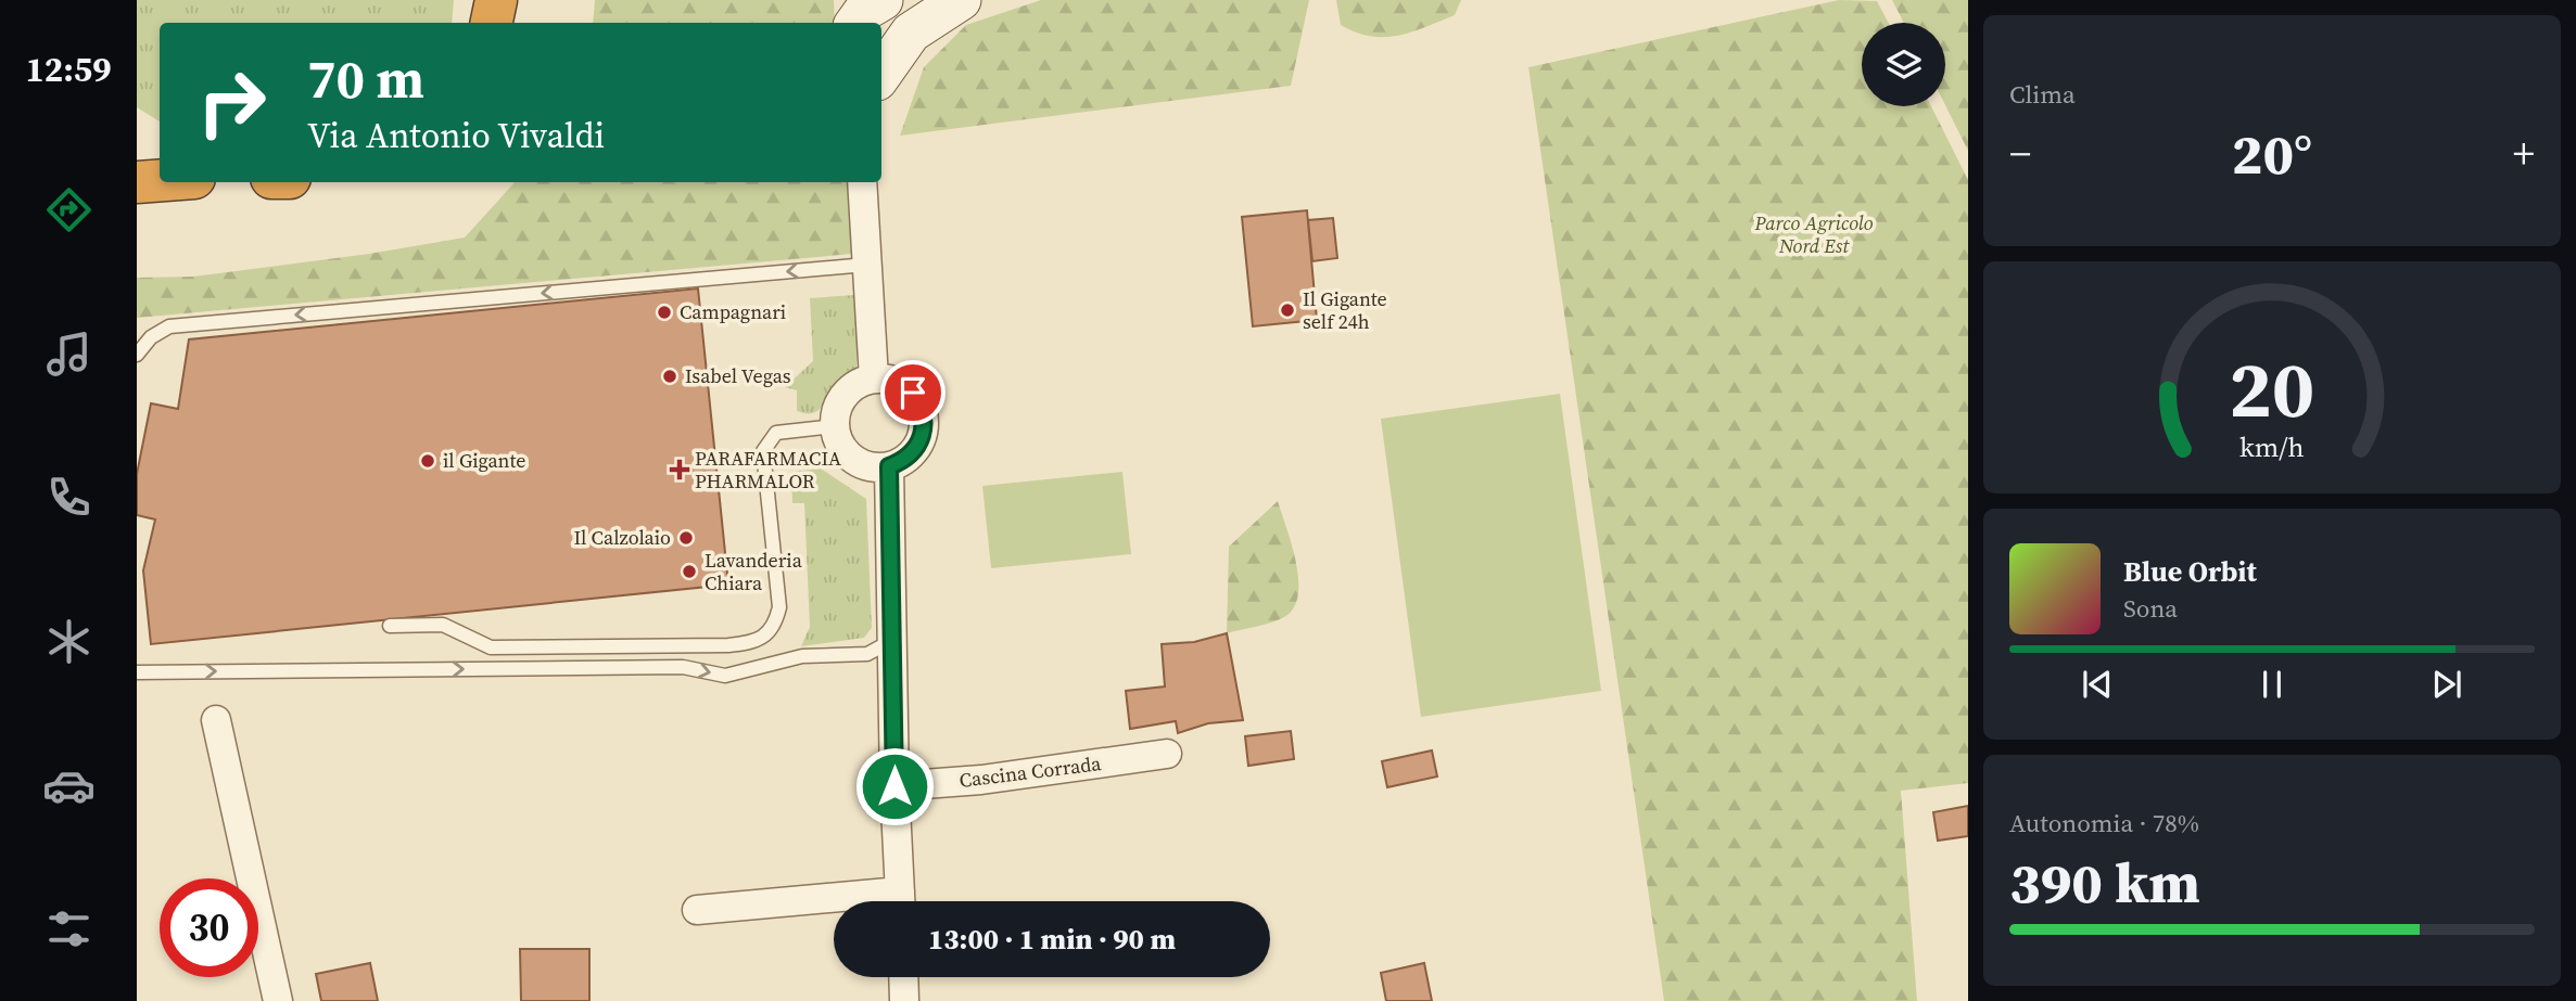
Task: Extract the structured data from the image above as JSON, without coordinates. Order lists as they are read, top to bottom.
{
  "streets": {
    "street": ["Cascina Corrada"]
  },
  "parks": ["Parco Agricolo Nord Est"],
  "places": {
    "other": [
      "Il Gigante self 24h",
      "Campagnari",
      "Isabel Vegas",
      "il Gigante",
      "Il Calzolaio",
      "Lavanderia Chiara"
    ],
    "health": ["PARAFARMACIA PHARMALOR"]
  },
  "page": {
    "tabs": "12:59",
    "tile": [
      "Clima",
      ["Autonomia · 78%", "390 km"]
    ],
    "turn": ["70 m", "Via Antonio Vivaldi"],
    "heat": ["−", "20°", "+"],
    "song": ["Blue Orbit", "Sona"],
    "limit": "30",
    "trip": "13:00 · 1 min · 90 m",
    "gauge": ["20", "km/h"]
  }
}
